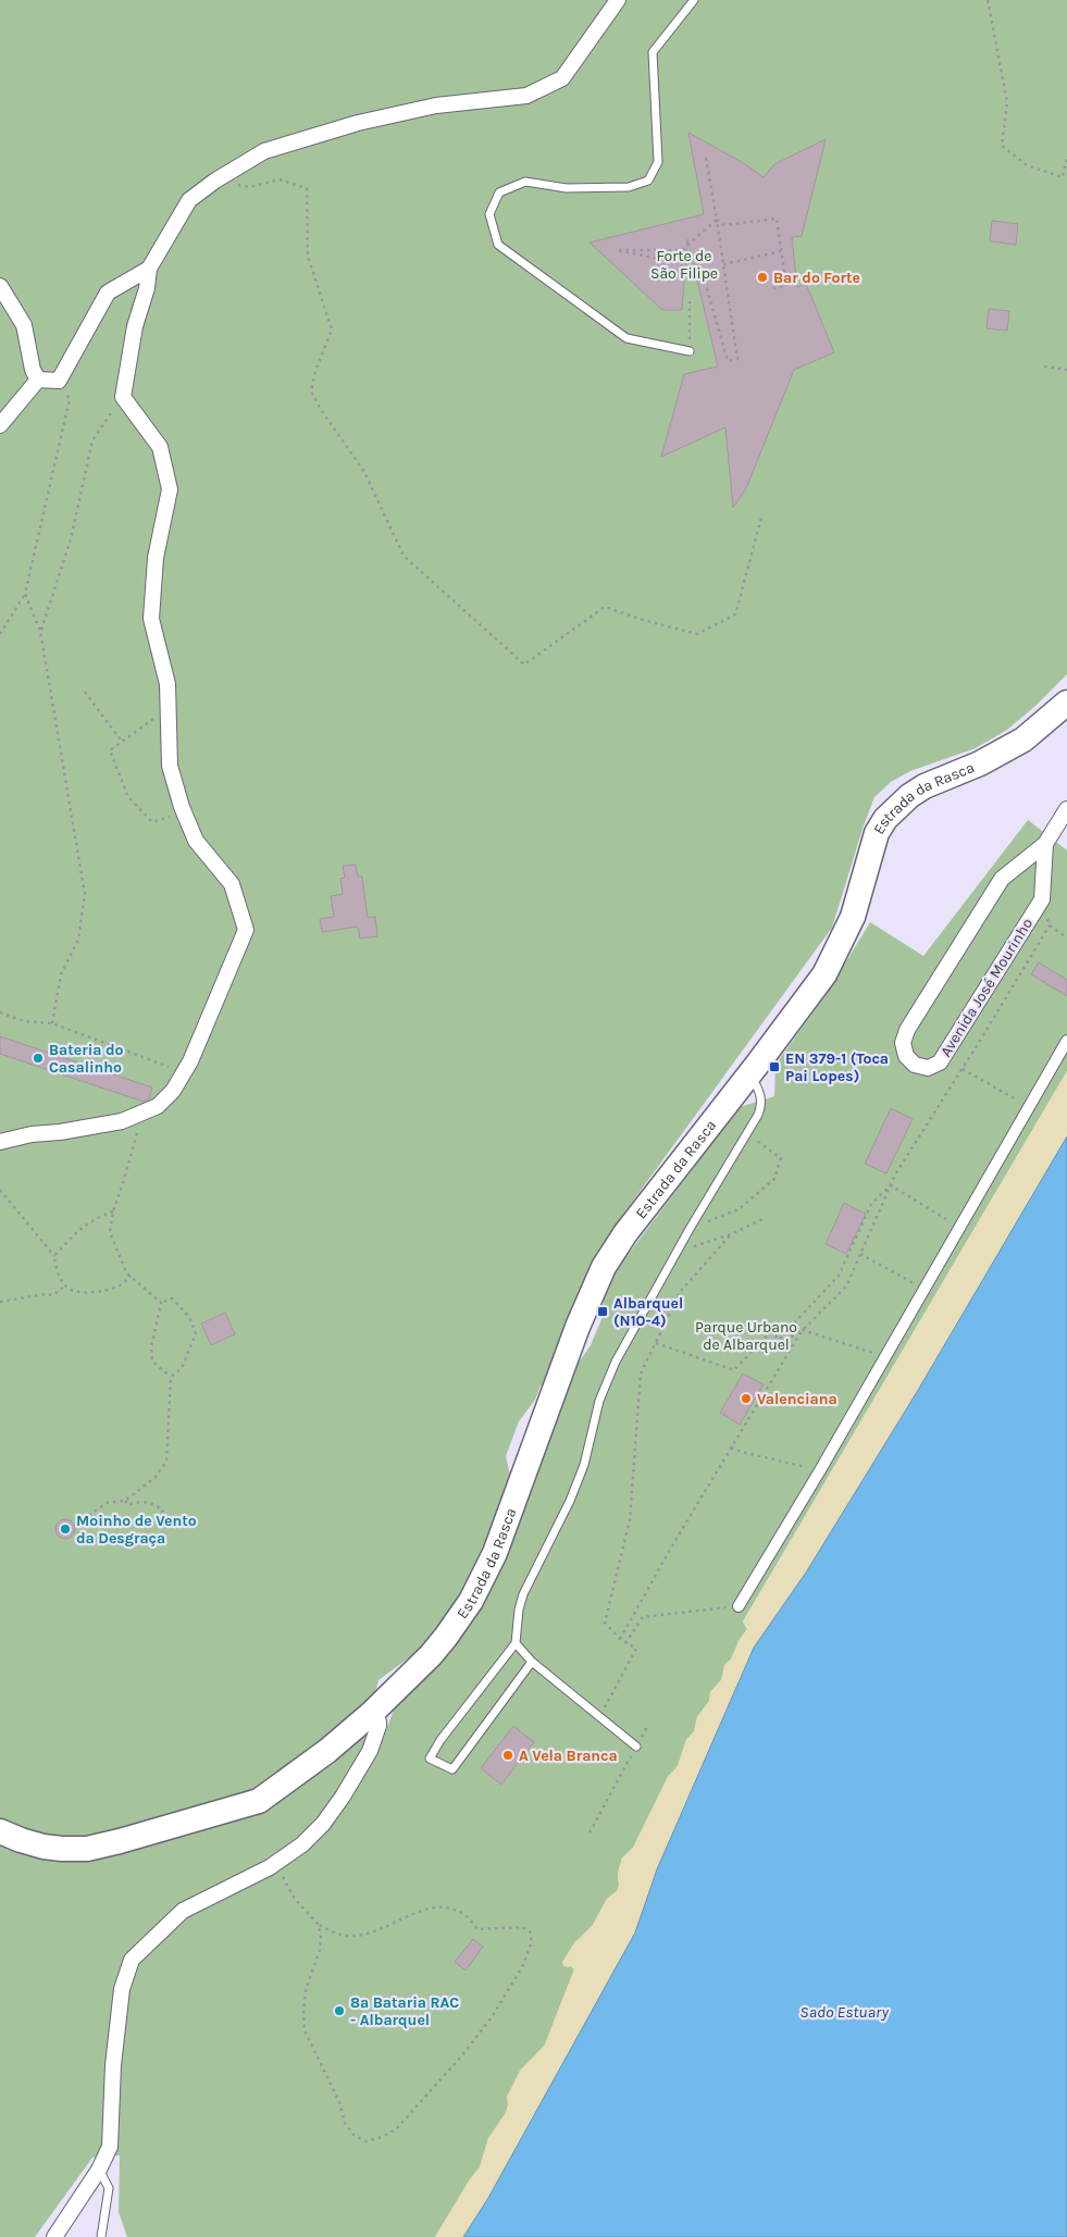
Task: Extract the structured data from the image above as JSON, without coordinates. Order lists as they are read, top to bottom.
{
  "streets": {
    "main road": ["Estrada da Rasca"],
    "street": ["Avenida José Mourinho"]
  },
  "water": ["Sado Estuary"],
  "parks": ["Forte de São Filipe", "Parque Urbano de Albarquel"],
  "places": {
    "other": [
      "Bar do Forte",
      "Bateria do Casalinho",
      "Valenciana",
      "Moinho de Vento da Desgraça",
      "A Vela Branca",
      "8ª Bataria RAC - Albarquel"
    ],
    "transit": ["EN 379-1 (Toca Pai Lopes)", "Albarquel (N10-4)"]
  }
}
